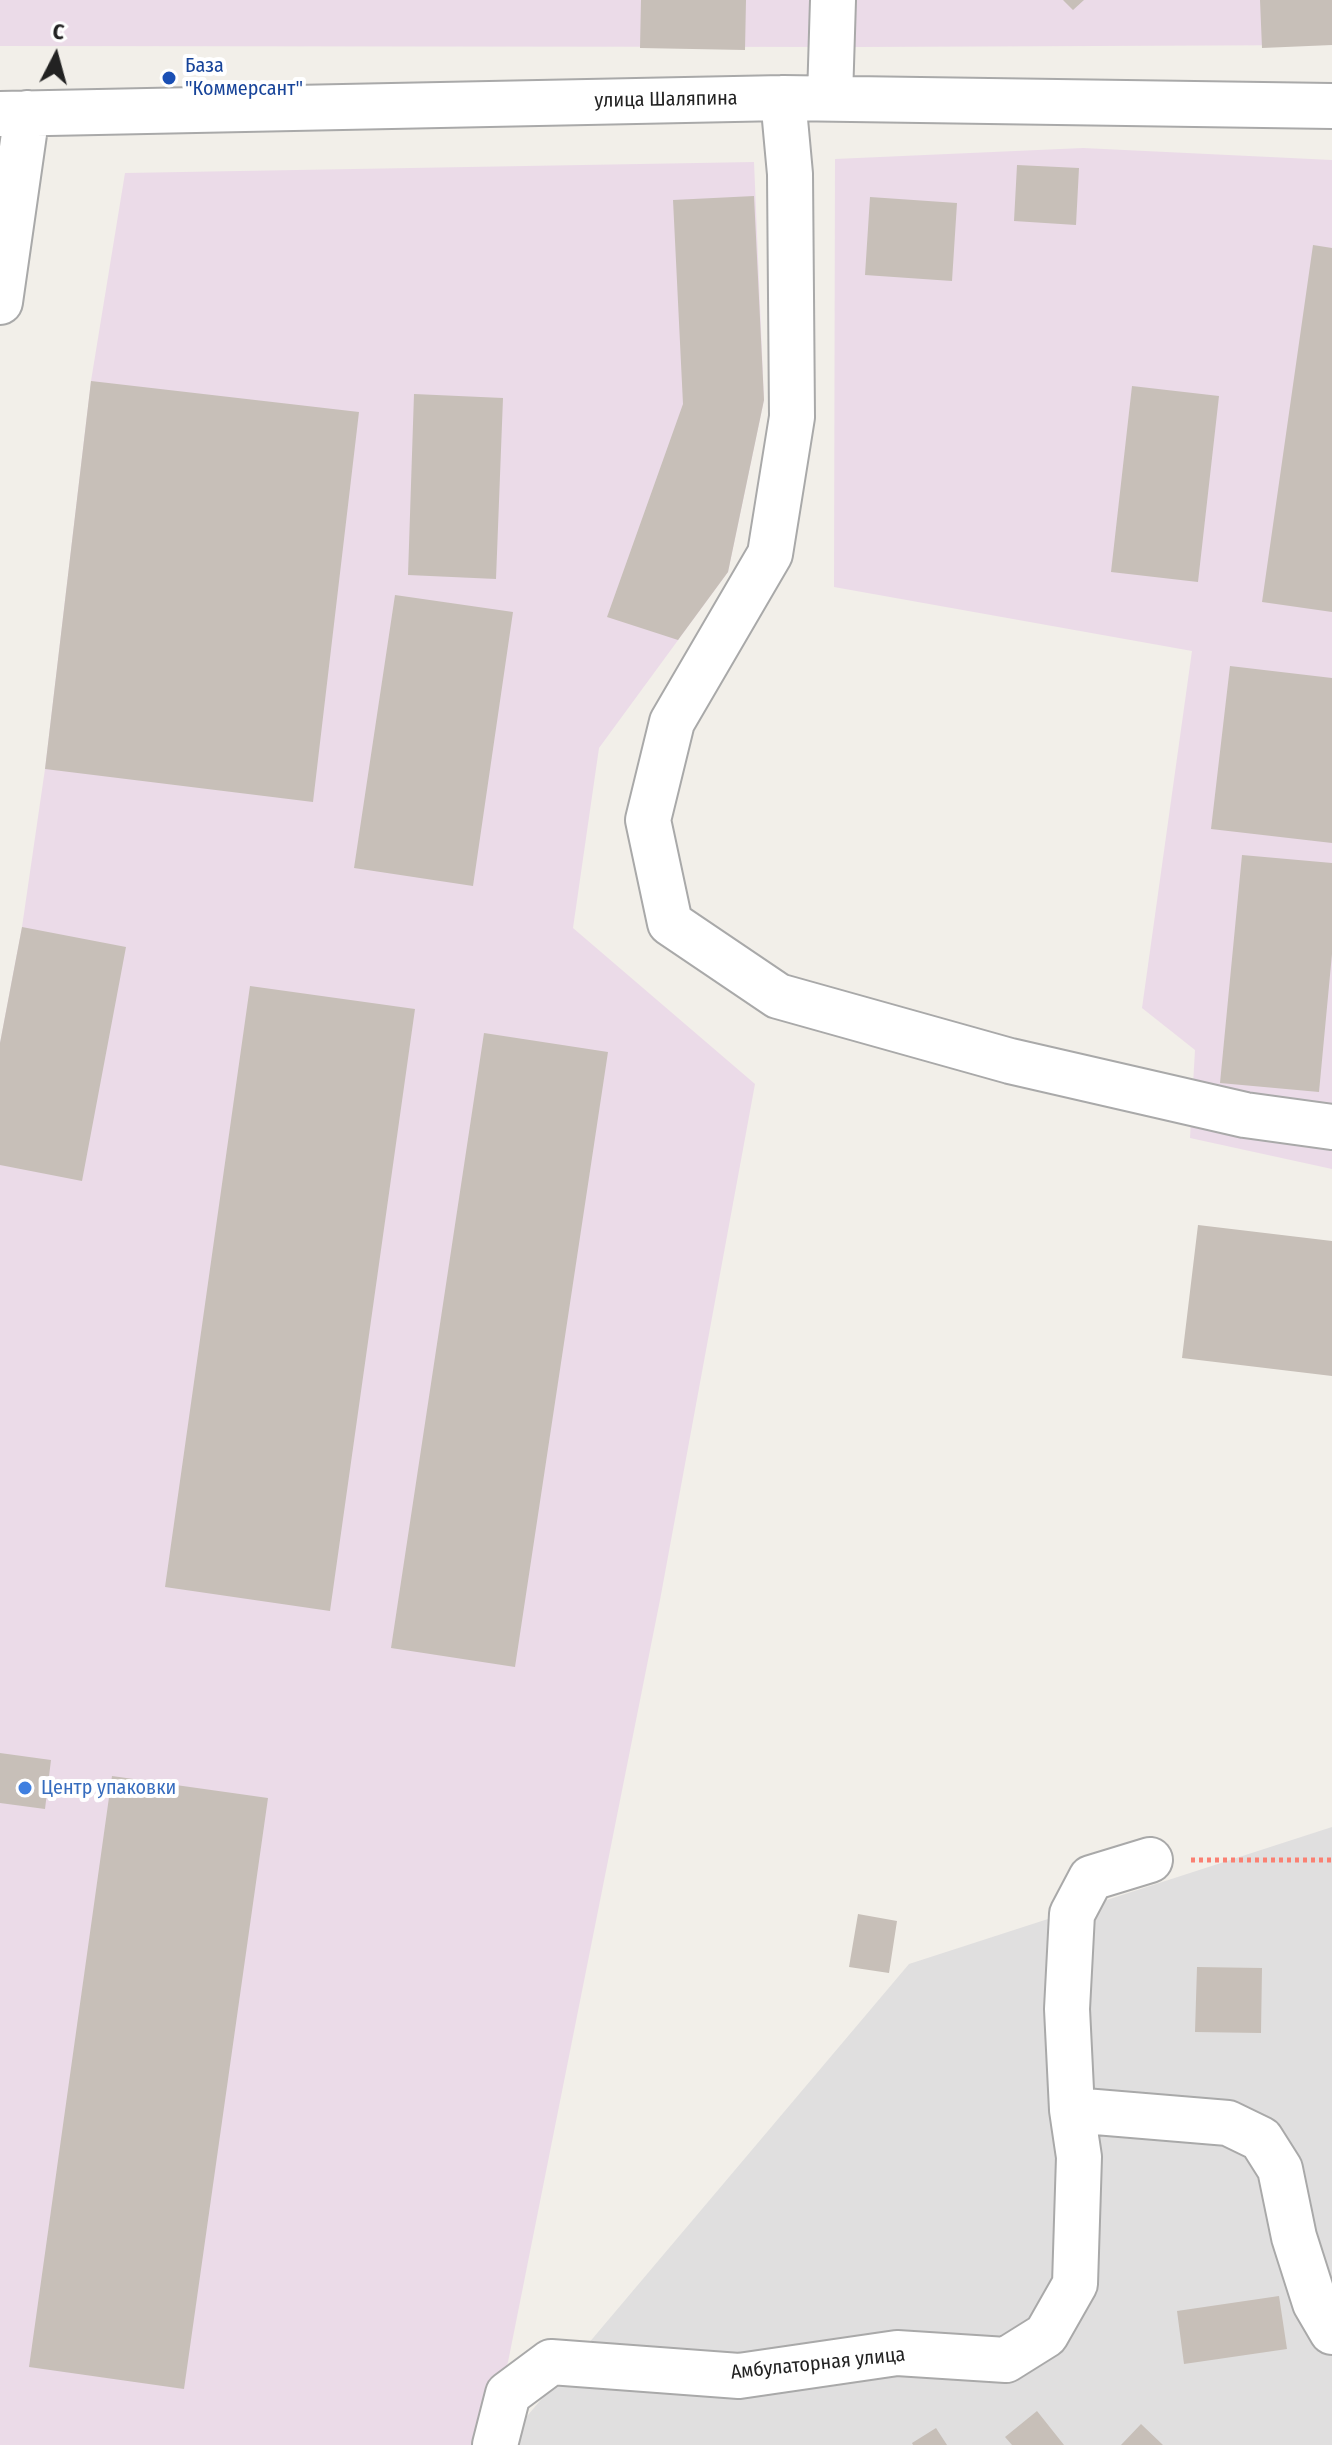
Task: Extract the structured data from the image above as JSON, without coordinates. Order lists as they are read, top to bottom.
{
  "streets": {
    "street": ["улица Шаляпина", "Амбулаторная улица"]
  },
  "places": ["База \"Коммерсант\"", "Центр упаковки"],
  "north": "top"
}
